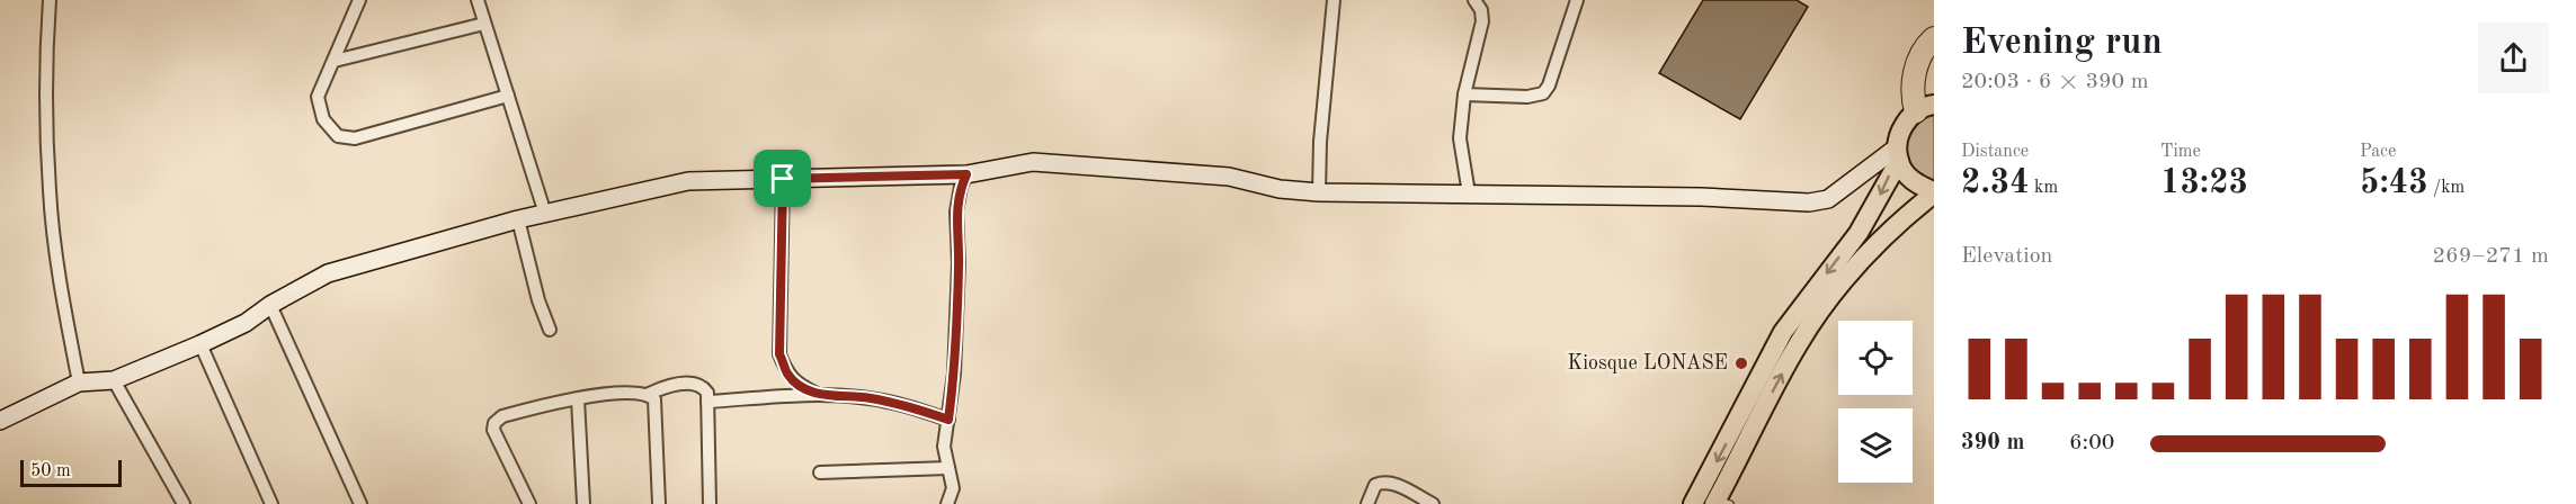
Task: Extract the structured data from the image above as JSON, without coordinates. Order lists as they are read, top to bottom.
{
  "places": ["Kiosque LONASE"],
  "scale_bar": "50 m",
  "page": {
    "heading": ["Evening run", "20:03 · 6 × 390 m"],
    "stats": [
      ["Distance", "2.34 km"],
      ["Time", "13:23"],
      ["Pace", "5:43 /km"]
    ],
    "chart": ["Elevation", "269–271 m"],
    "list": [
      {
        "name": "390 m",
        "note": "6:00"
      }
    ],
    "scale": "50 m"
  }
}
